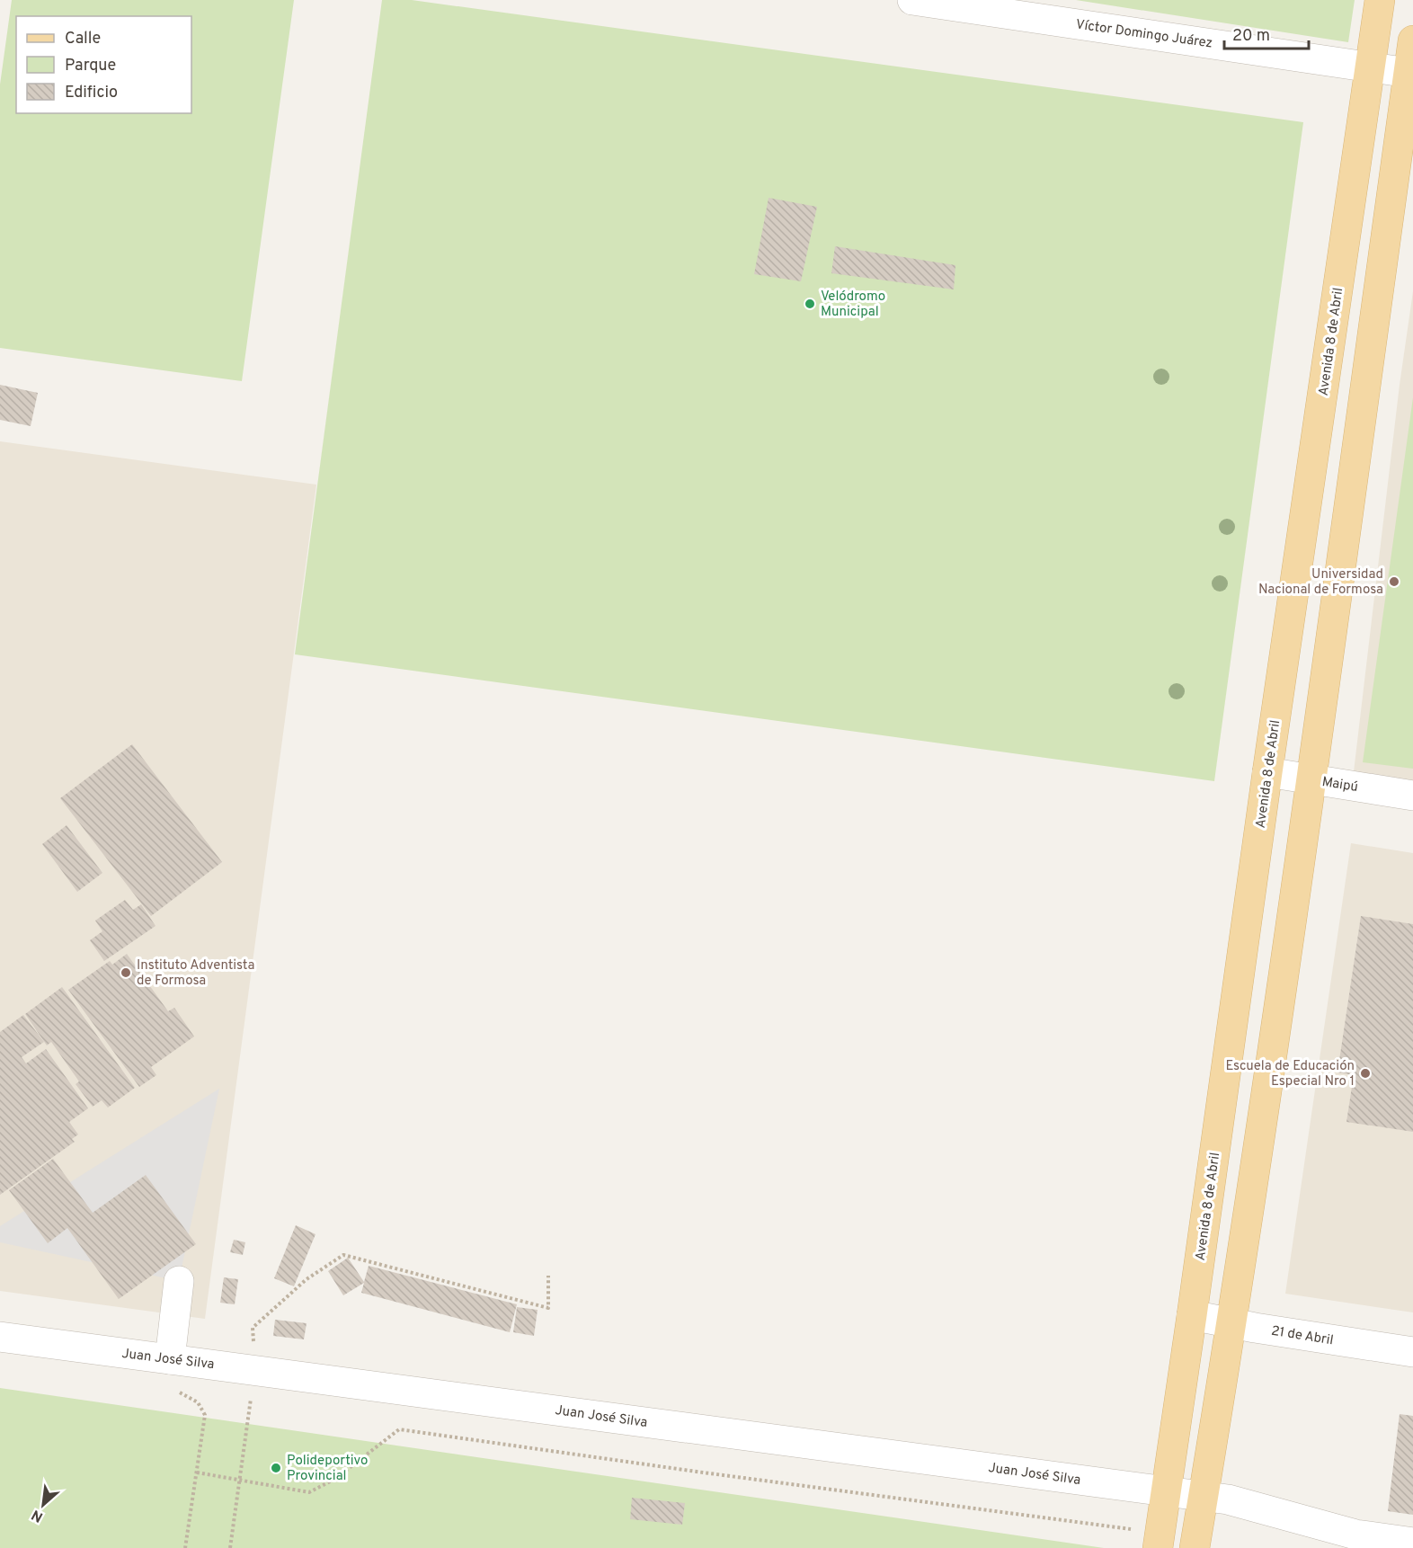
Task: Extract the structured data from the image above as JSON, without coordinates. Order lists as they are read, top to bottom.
{
  "streets": {
    "main road": ["Avenida 8 de Abril"],
    "street": [
      "Víctor Domingo Juárez",
      "Maipú",
      "21 de Abril",
      "Juan José Silva"
    ]
  },
  "crossings": [
    ["Víctor Domingo Juárez", "Avenida 8 de Abril"],
    ["Avenida 8 de Abril", "Maipú"],
    ["Avenida 8 de Abril", "21 de Abril"],
    ["Avenida 8 de Abril", "Juan José Silva"]
  ],
  "places": [
    "Velódromo Municipal",
    "Universidad Nacional de Formosa",
    "Instituto Adventista de Formosa",
    "Escuela de Educación Especial Nro 1",
    "Polideportivo Provincial"
  ],
  "legend": ["Calle", "Parque", "Edificio"],
  "scale_bar": "20 m",
  "north": "bottom left"
}
